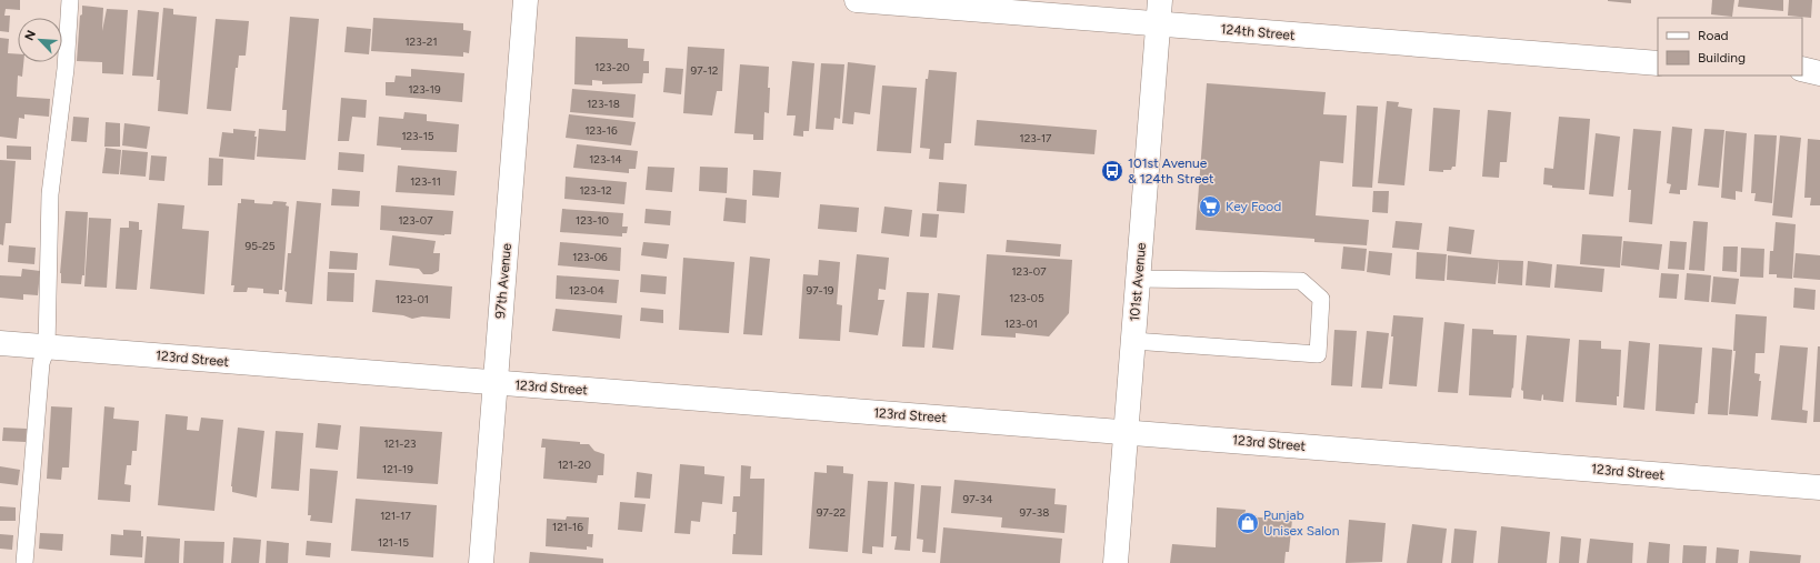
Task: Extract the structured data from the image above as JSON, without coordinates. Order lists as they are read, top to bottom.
{
  "streets": {
    "street": [
      "124th Street",
      "97th Avenue",
      "101st Avenue",
      "123rd Street"
    ]
  },
  "crossings": [
    ["124th Street", "101st Avenue"],
    ["97th Avenue", "123rd Street"],
    ["101st Avenue", "123rd Street"]
  ],
  "places": {
    "bus stop": ["101st Avenue & 124th Street"],
    "supermarket": ["Key Food"],
    "shop": ["Punjab Unisex Salon"]
  },
  "house_numbers": [
    "123-21",
    "123-20",
    "97-12",
    "123-19",
    "123-18",
    "123-16",
    "123-15",
    "123-17",
    "123-14",
    "123-11",
    "123-12",
    "123-07",
    "123-10",
    "95-25",
    "123-06",
    "123-07",
    "123-04",
    "97-19",
    "123-05",
    "123-01",
    "123-01",
    "121-23",
    "121-20",
    "121-19",
    "97-34",
    "97-22",
    "97-38",
    "121-17",
    "121-16",
    "121-15"
  ],
  "legend": ["Road", "Building"],
  "north": "top left"
}
